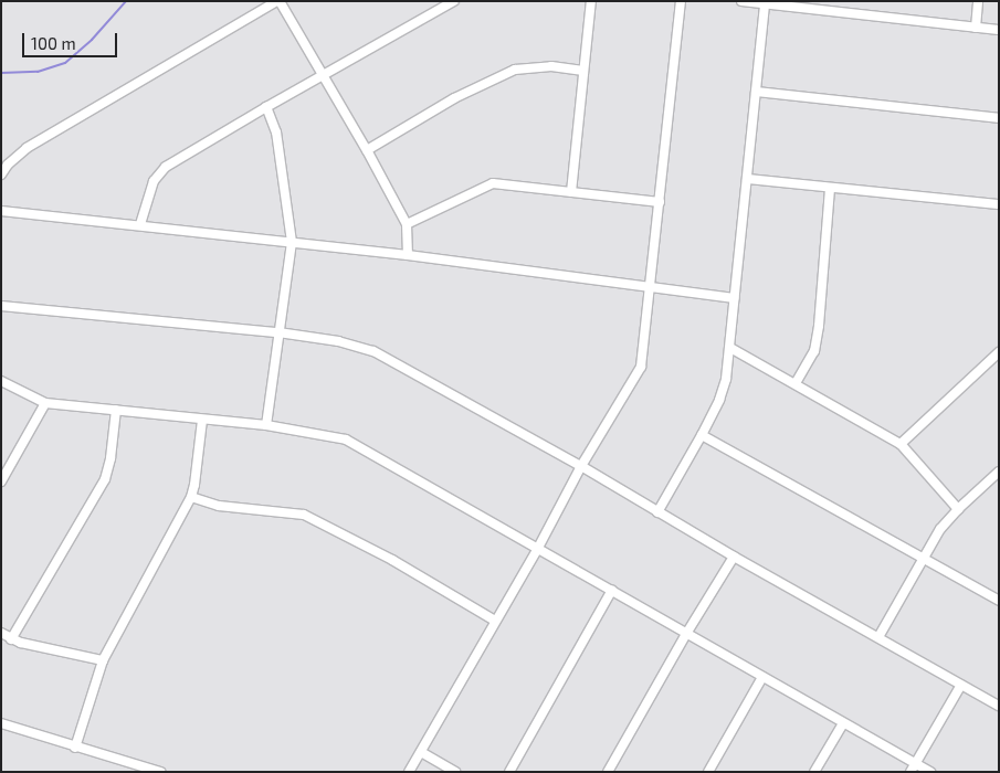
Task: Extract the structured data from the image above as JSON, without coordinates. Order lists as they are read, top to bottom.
{
  "scale_bar": "100 m"
}
